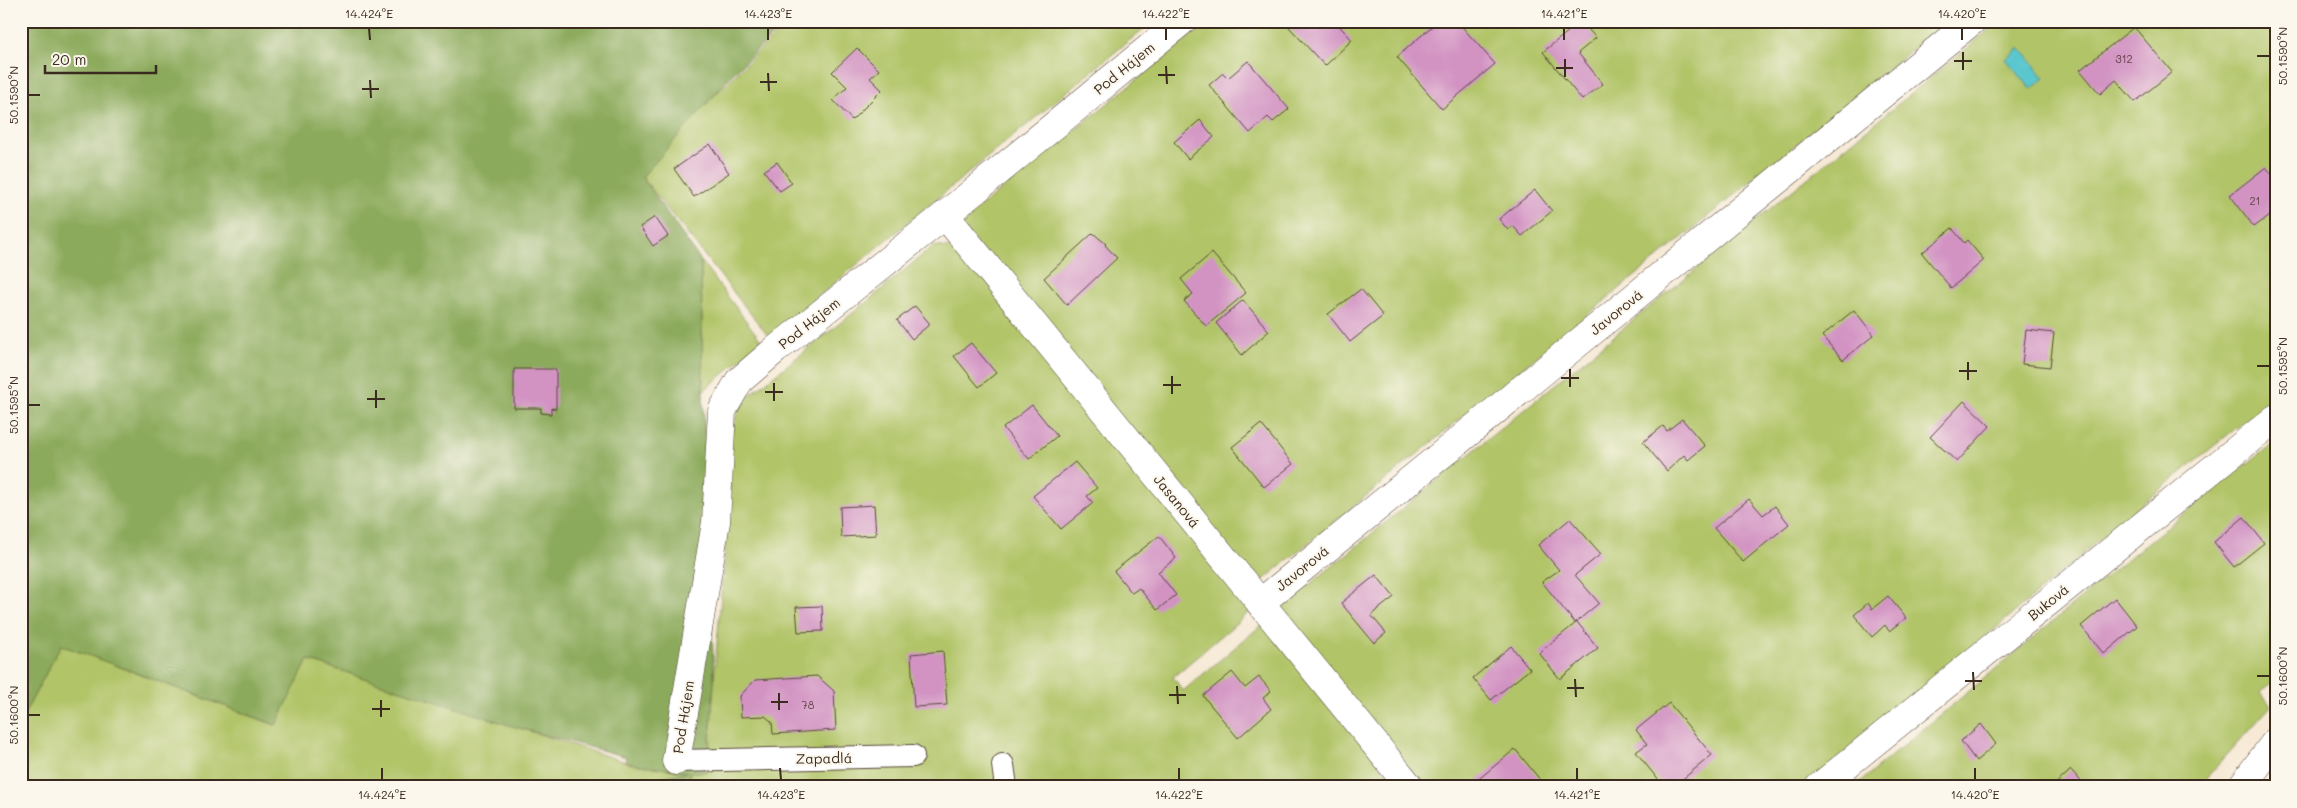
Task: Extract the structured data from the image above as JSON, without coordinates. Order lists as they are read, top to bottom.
{
  "streets": {
    "street": [
      "Pod Hájem",
      "Javorová",
      "Jasanová",
      "Buková"
    ],
    "lane": ["Zapadlá"]
  },
  "crossings": [
    ["Pod Hájem", "Jasanová"],
    ["Pod Hájem", "Zapadlá"],
    ["Javorová", "Jasanová"]
  ],
  "house_numbers": ["312", "21", "78"],
  "scale_bar": "20 m",
  "coordinates": [
    "14.424°E",
    "14.423°E",
    "14.422°E",
    "14.421°E",
    "14.420°E",
    "50.1590°N",
    "50.1595°N",
    "50.1600°N"
  ]
}
